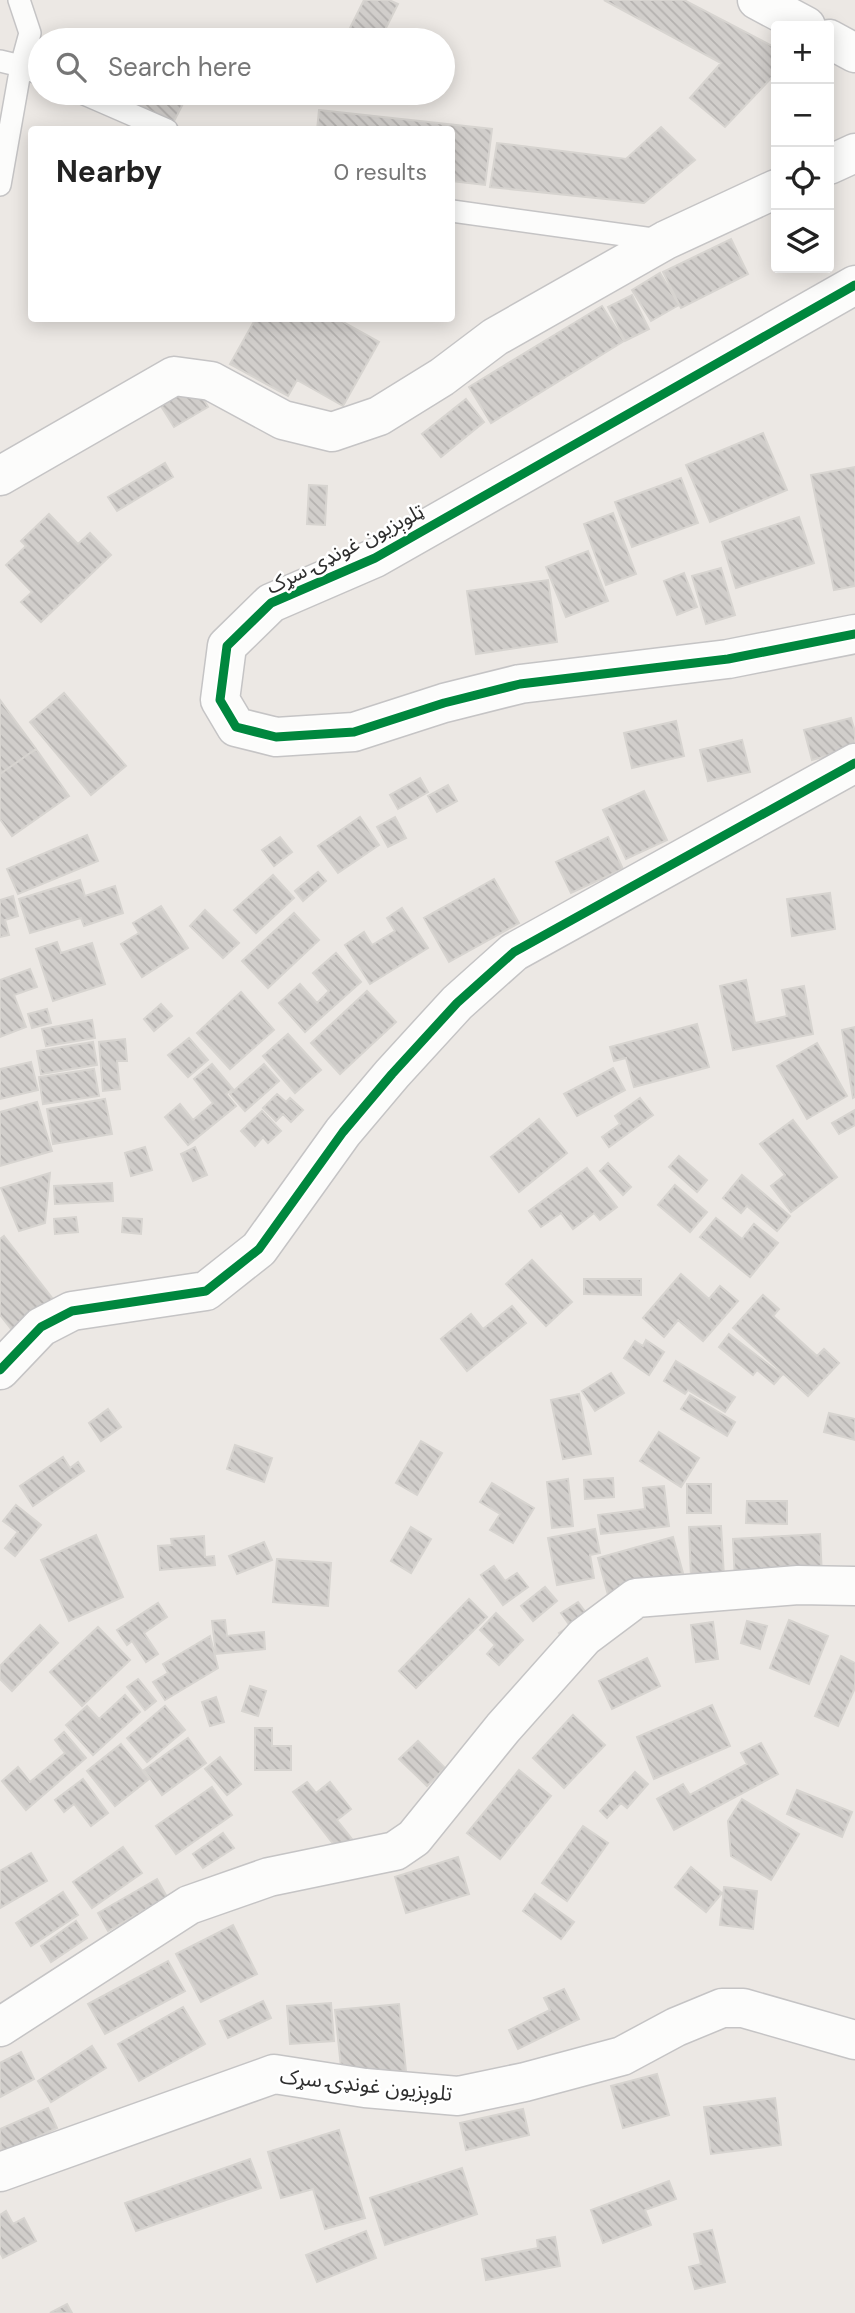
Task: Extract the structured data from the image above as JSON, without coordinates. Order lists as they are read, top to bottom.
{
  "streets": {
    "street": ["ټلوېزيون غونډۍ سړک", "تلوېزيون غونډۍ سړک"]
  },
  "page": {
    "map_buttons": ["+", "−"],
    "search": "Search here",
    "heading": ["Nearby", "0 results"]
  }
}
